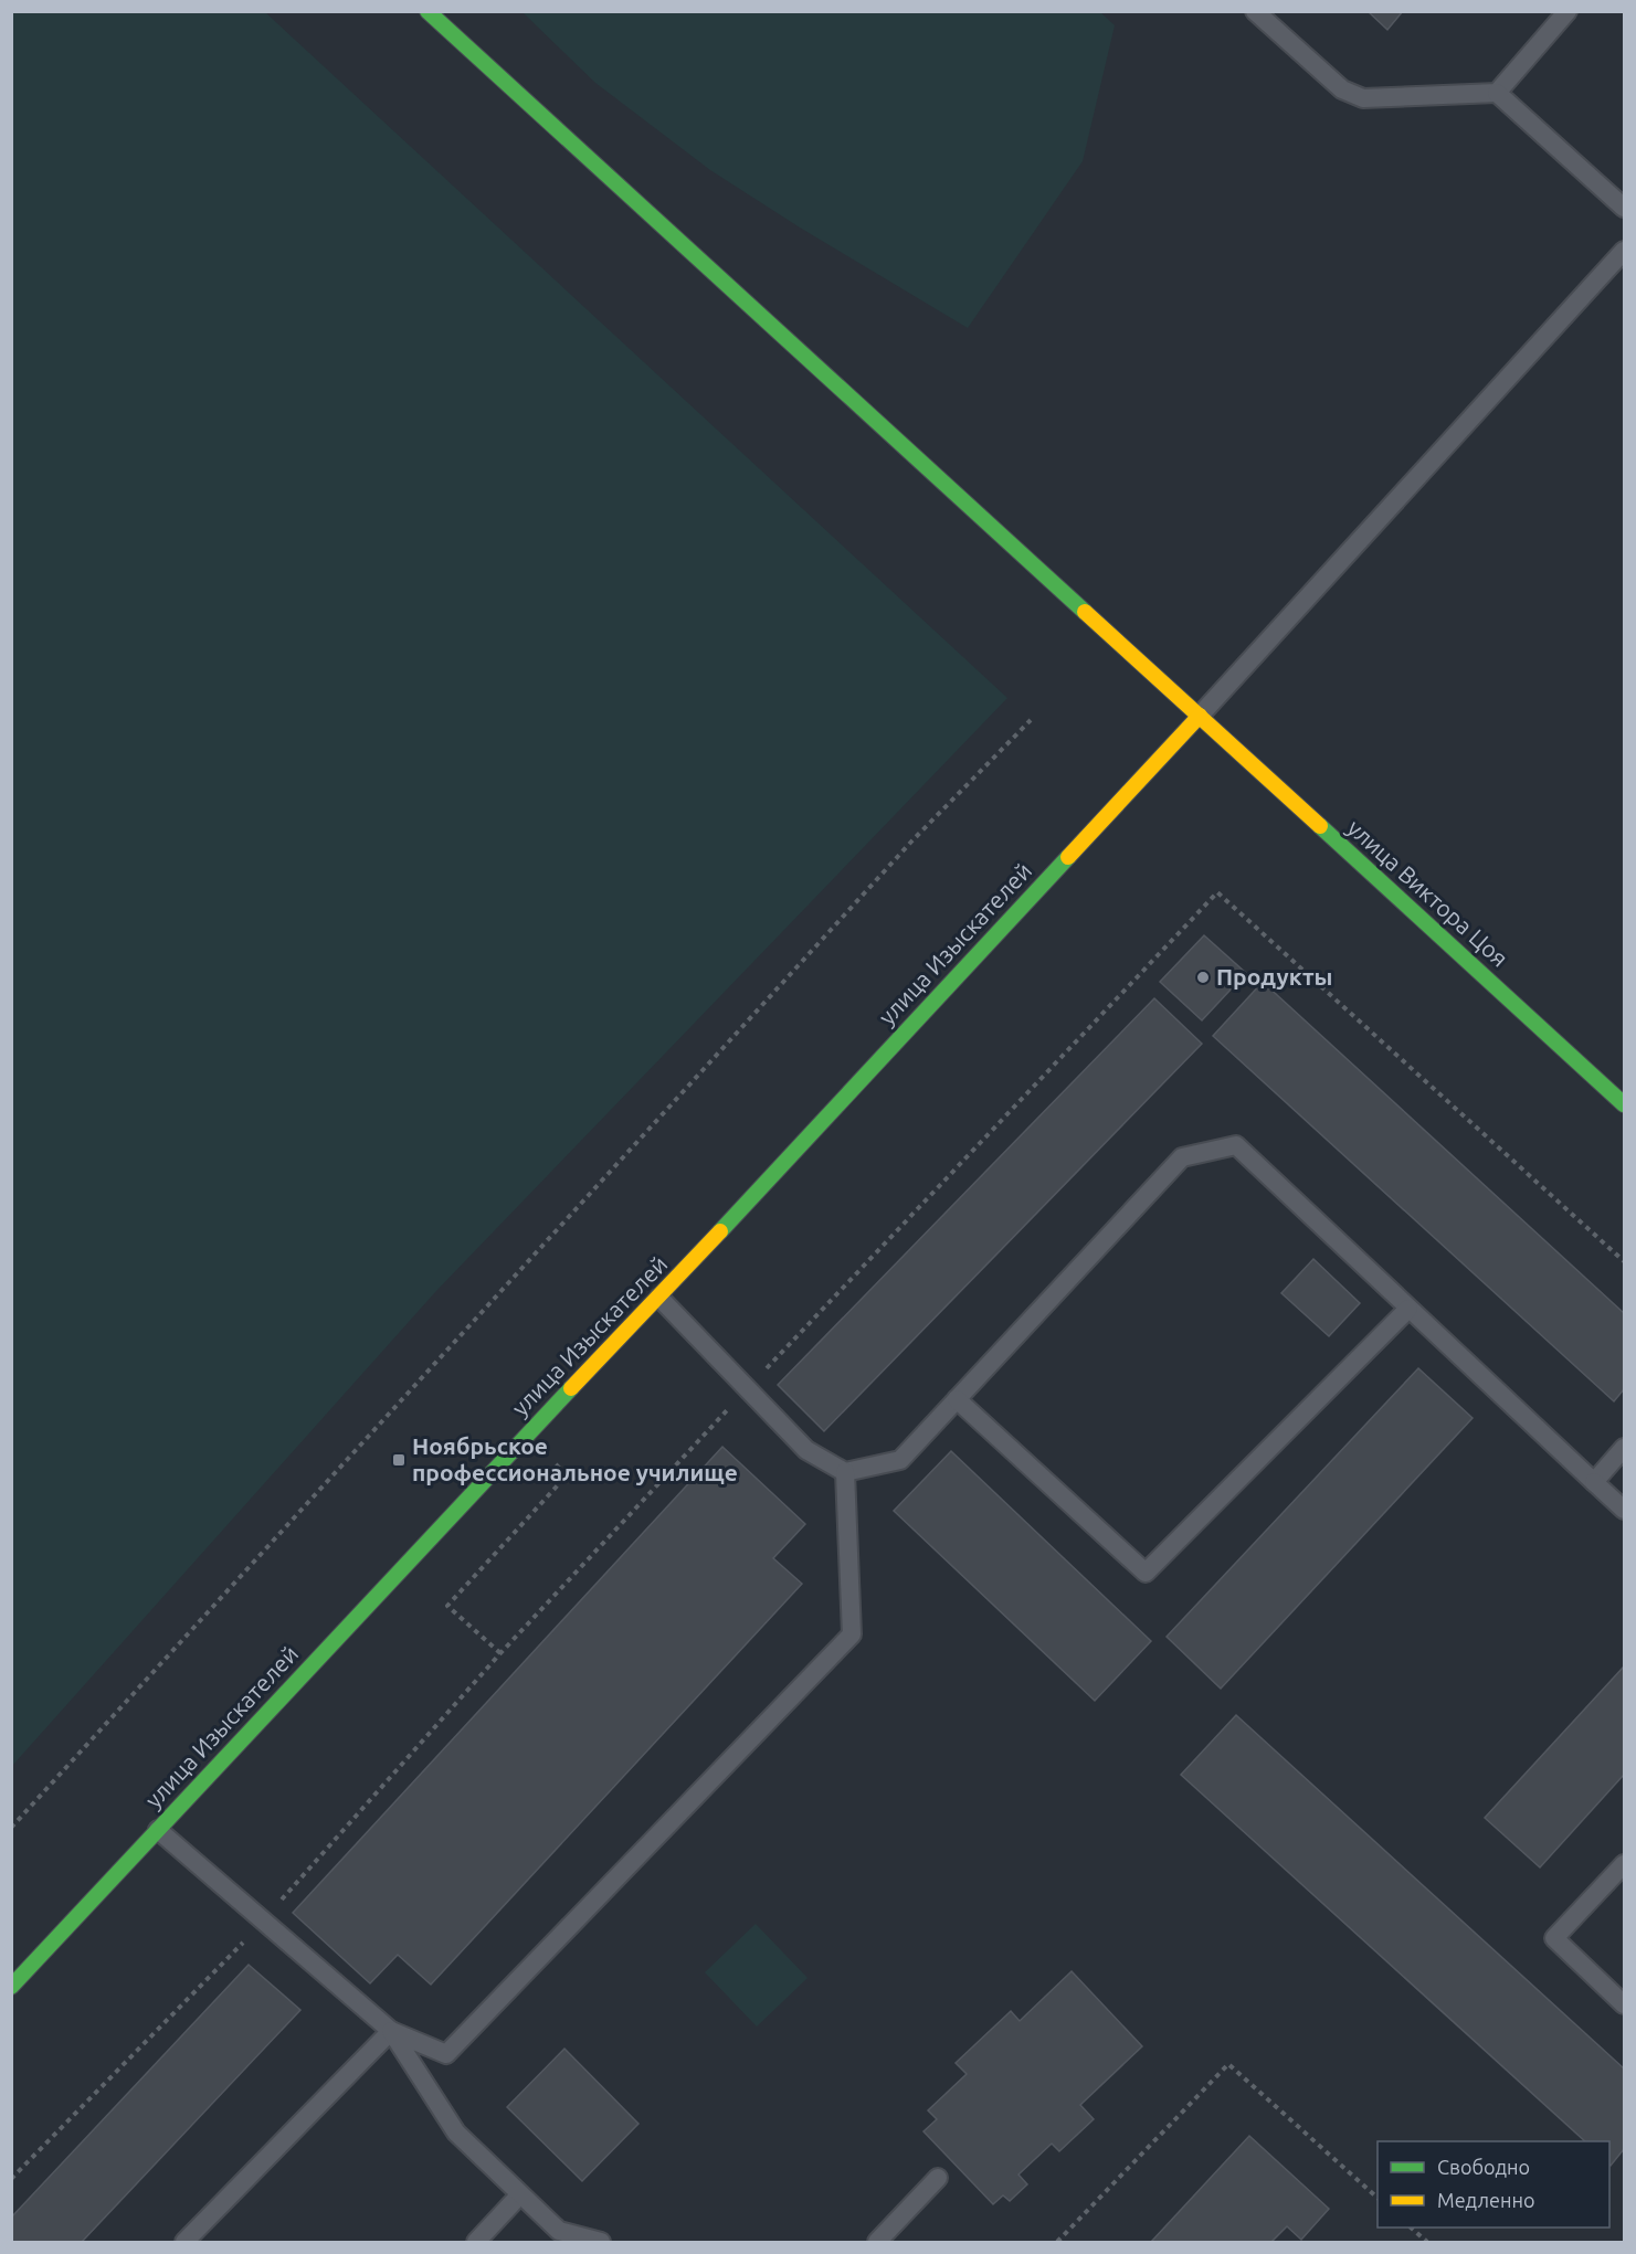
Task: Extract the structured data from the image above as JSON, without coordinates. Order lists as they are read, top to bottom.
{
  "streets": {
    "street": ["улица Виктора Цоя", "улица Изыскателей"]
  },
  "crossings": [
    ["улица Виктора Цоя", "улица Изыскателей"]
  ],
  "places": {
    "other": ["Продукты"],
    "transit": ["Ноябрьское профессиональное училище"]
  },
  "legend": ["Свободно", "Медленно"]
}
